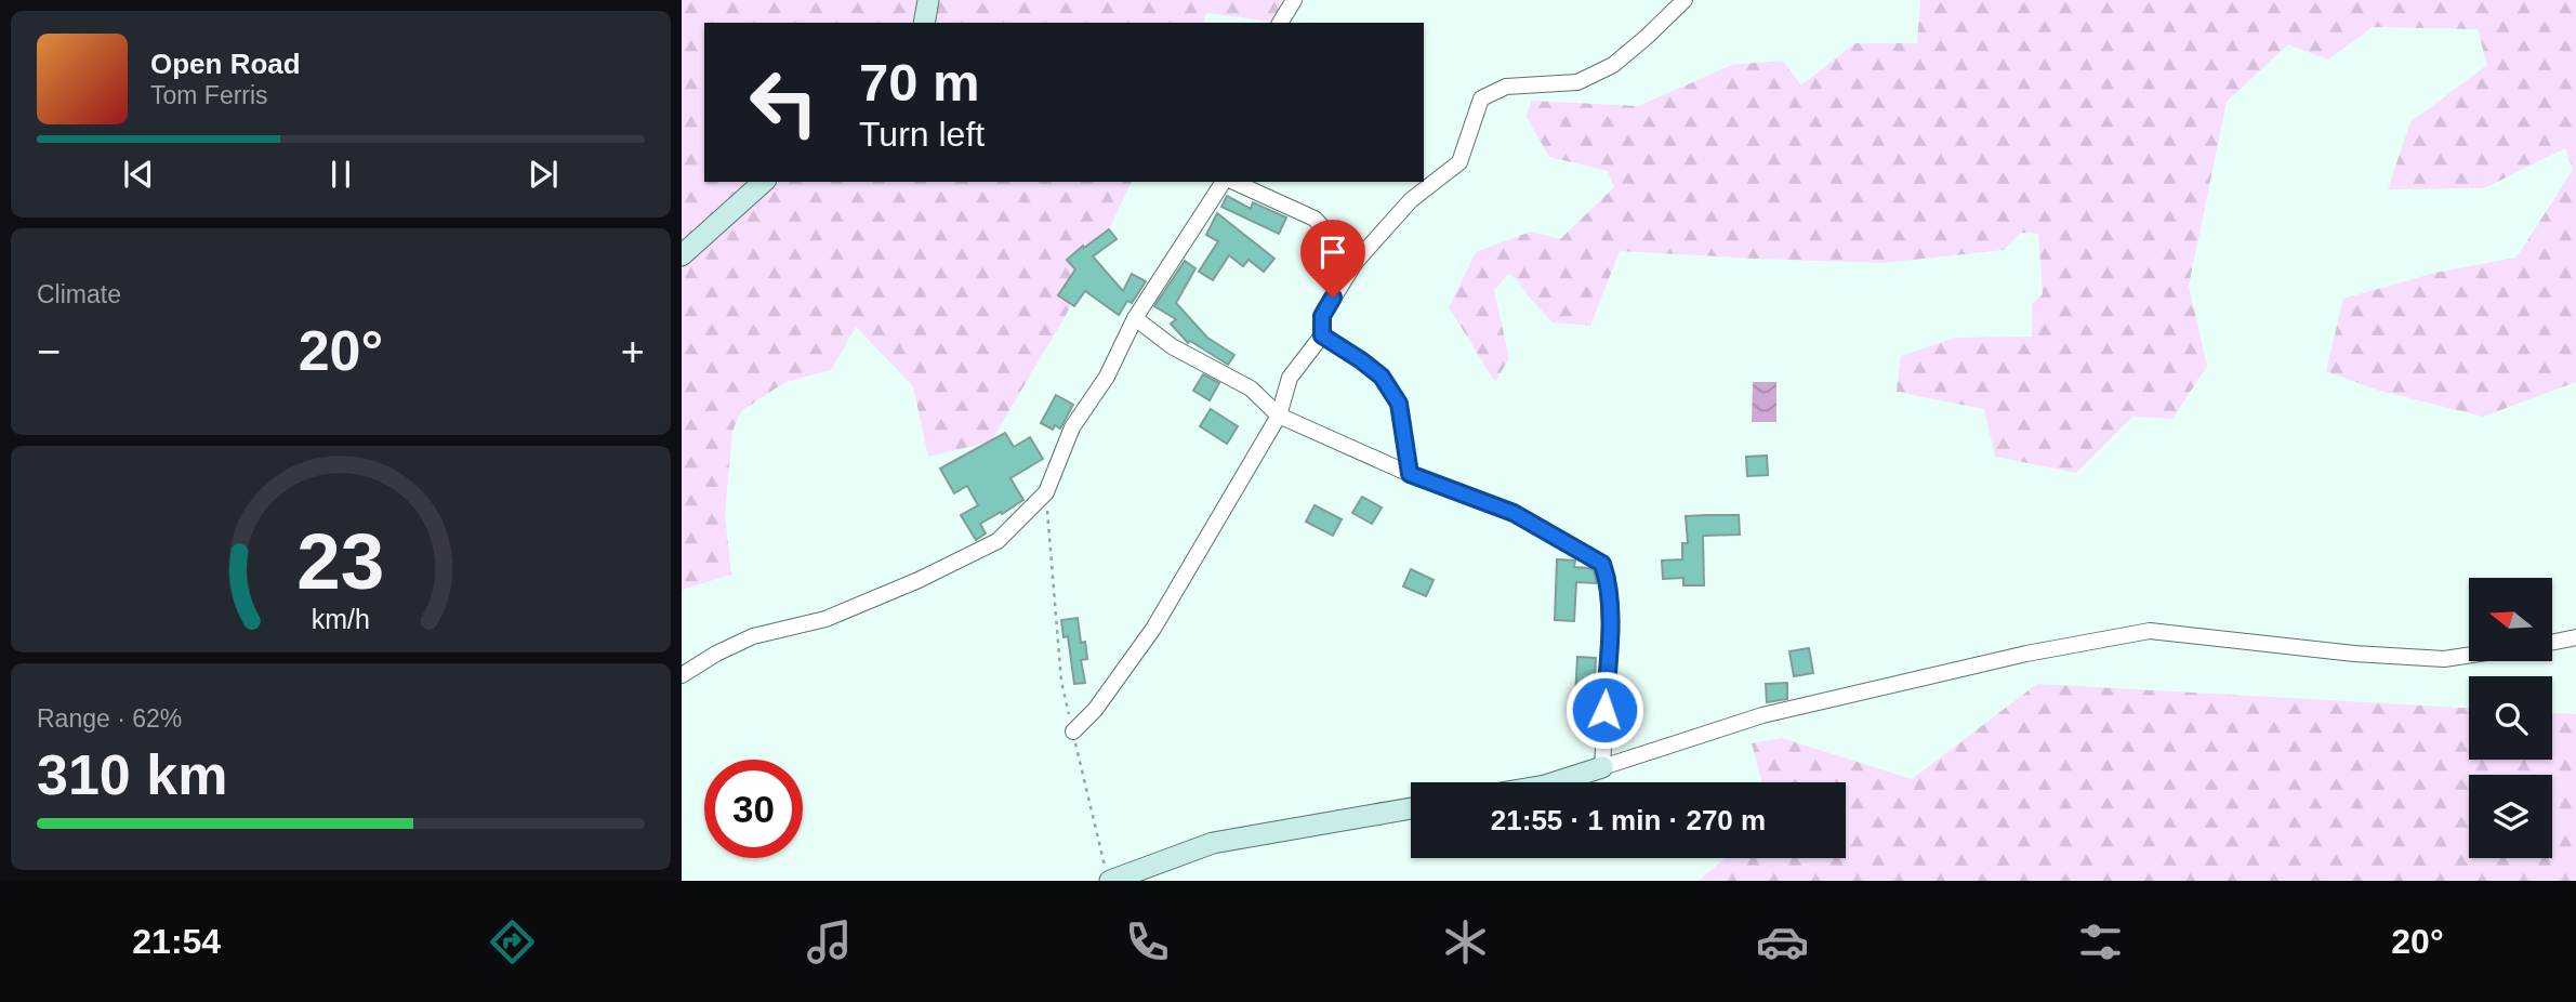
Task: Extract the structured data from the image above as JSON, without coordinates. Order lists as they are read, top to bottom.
{
  "north": "left",
  "page": {
    "turn": ["70 m", "Turn left"],
    "song": ["Open Road", "Tom Ferris"],
    "tile": [
      "Climate",
      ["Range · 62%", "310 km"]
    ],
    "heat": ["−", "20°", "+"],
    "limit": "30",
    "trip": "21:55 · 1 min · 270 m",
    "tabs": ["21:54", "20°"],
    "gauge": ["23", "km/h"]
  }
}
